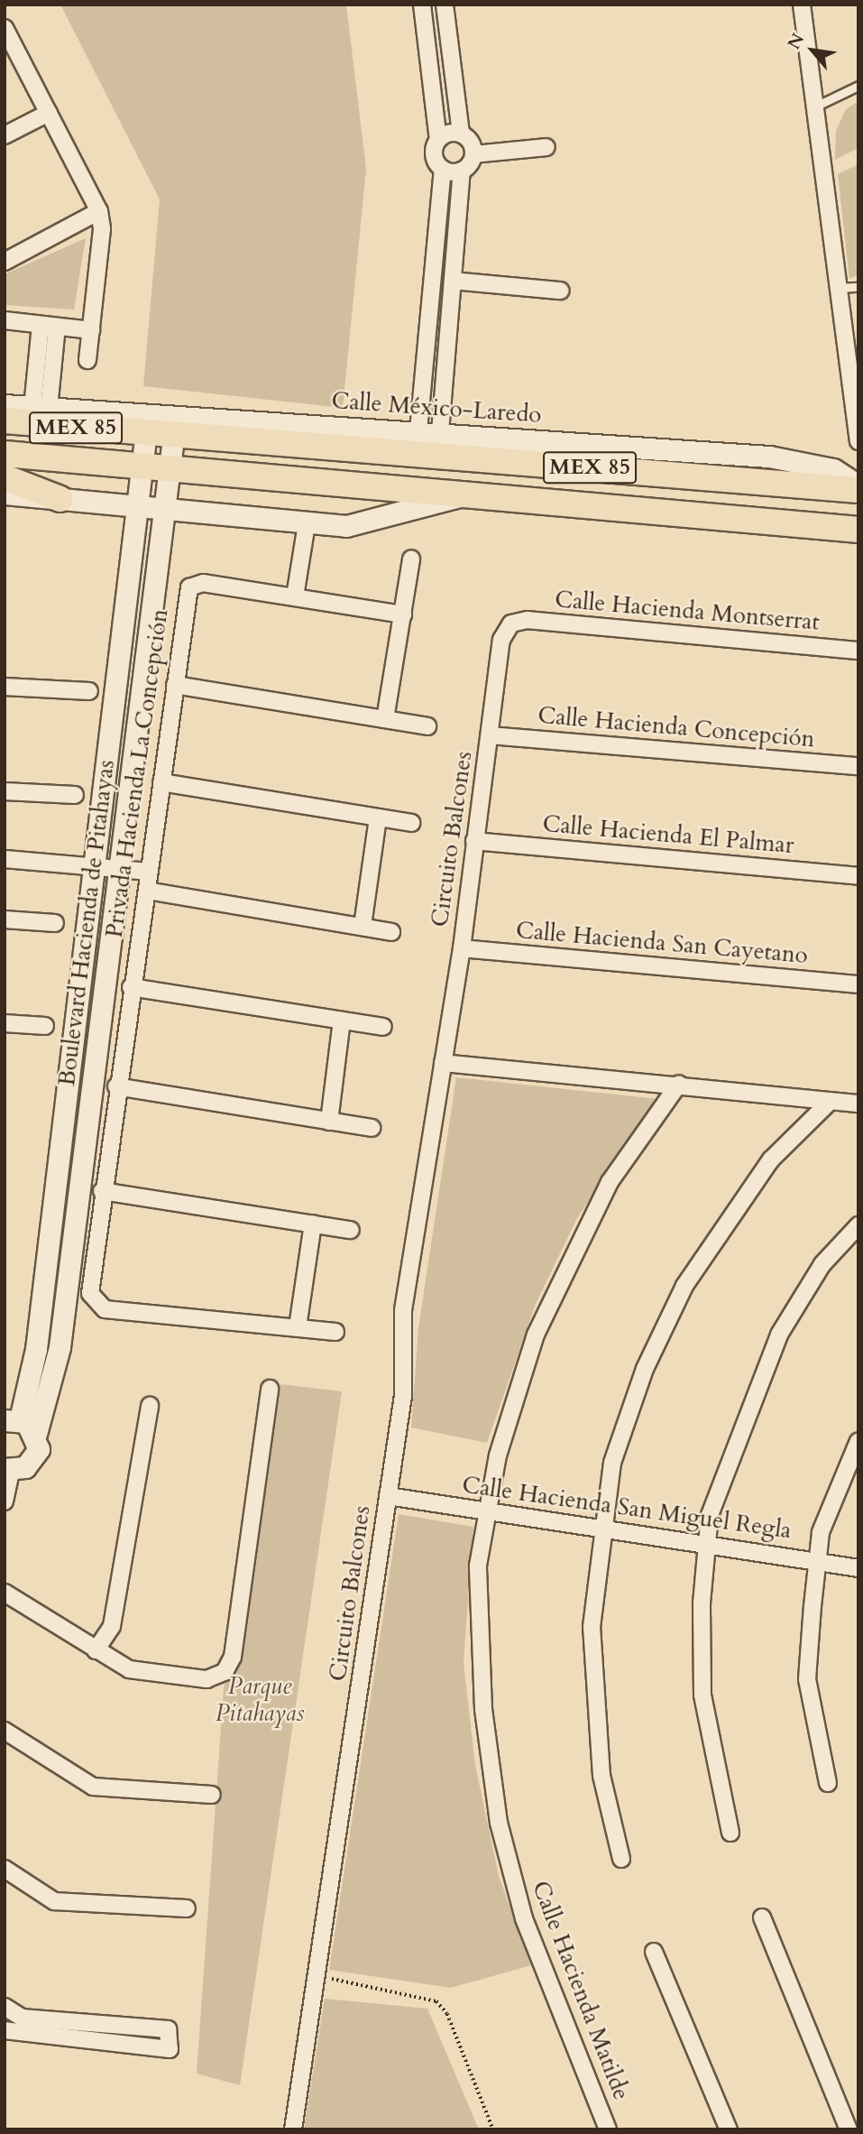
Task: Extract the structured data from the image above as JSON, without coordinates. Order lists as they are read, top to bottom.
{
  "streets": {
    "main road": ["MEX 85"],
    "street": [
      "Calle México-Laredo",
      "Calle Hacienda Montserrat",
      "Calle Hacienda Concepción",
      "Privada Hacienda La Concepción",
      "Calle Hacienda El Palmar",
      "Circuito Balcones",
      "Boulevard Hacienda de Pitahayas",
      "Calle Hacienda San Cayetano",
      "Calle Hacienda San Miguel Regla",
      "Calle Hacienda Matilde"
    ]
  },
  "crossings": [
    ["Calle México-Laredo", "MEX 85"],
    ["Calle México-Laredo", "Boulevard Hacienda de Pitahayas"],
    ["MEX 85", "Boulevard Hacienda de Pitahayas"],
    ["Calle Hacienda Montserrat", "Circuito Balcones"],
    ["Calle Hacienda Concepción", "Circuito Balcones"],
    ["Calle Hacienda El Palmar", "Circuito Balcones"],
    ["Circuito Balcones", "Calle Hacienda San Cayetano"],
    ["Circuito Balcones", "Calle Hacienda San Miguel Regla"],
    ["Calle Hacienda San Miguel Regla", "Calle Hacienda Matilde"]
  ],
  "parks": ["Parque Pitahayas"],
  "north": "top left"
}
